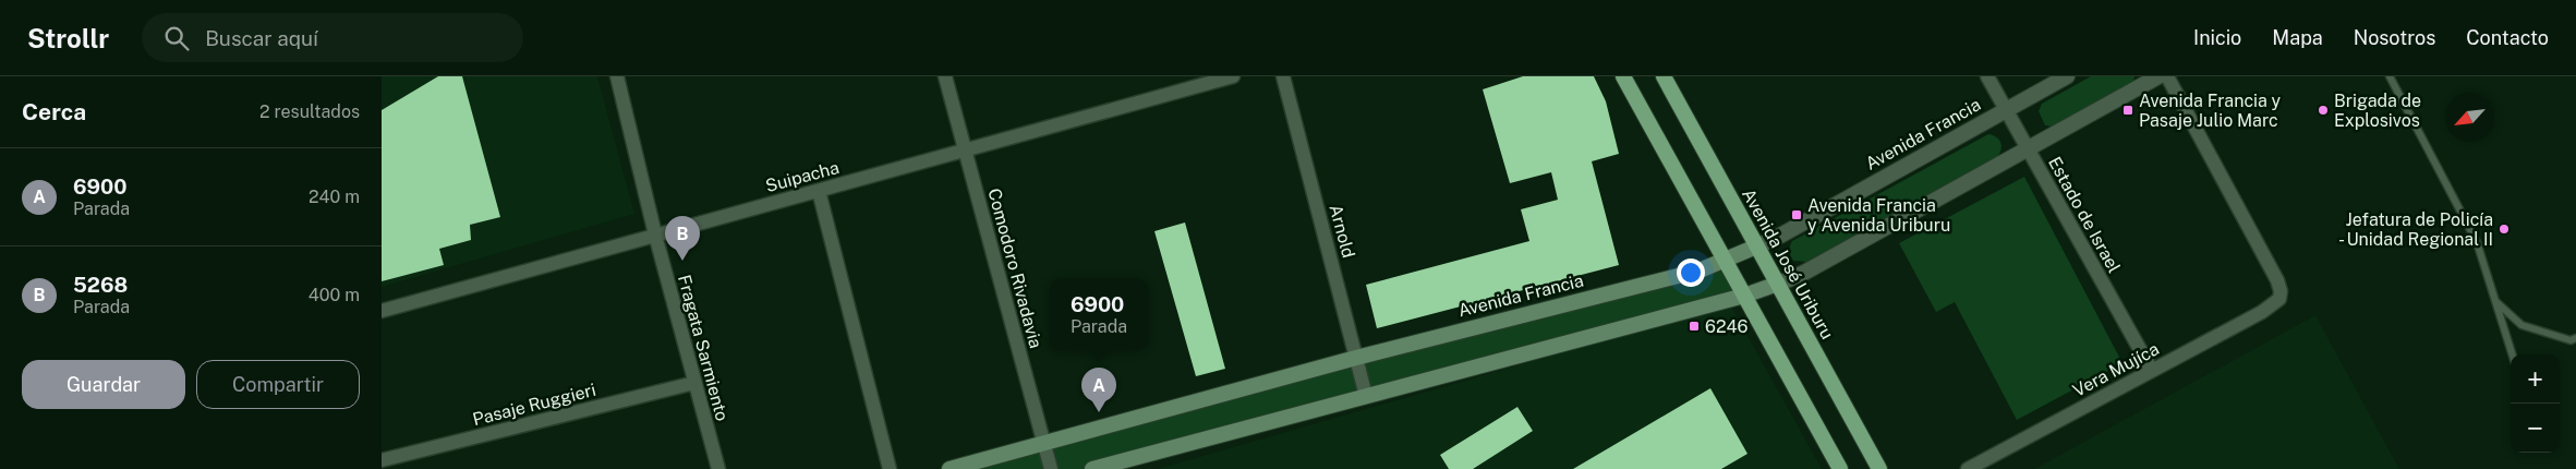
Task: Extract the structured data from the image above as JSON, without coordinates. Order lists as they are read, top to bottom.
{
  "streets": {
    "main road": ["Avenida Francia", "Avenida José Uriburu"],
    "street": [
      "Suipacha",
      "Estado de Israel",
      "Arnold",
      "Comodoro Rivadavia",
      "Fragata Sarmiento",
      "Vera Mujíca",
      "Pasaje Ruggieri"
    ]
  },
  "crossings": [
    ["Avenida Francia", "Estado de Israel"],
    ["Avenida Francia", "Arnold"],
    ["Avenida Francia", "Avenida José Uriburu"],
    ["Avenida Francia", "Comodoro Rivadavia"],
    ["Suipacha", "Comodoro Rivadavia"],
    ["Suipacha", "Fragata Sarmiento"],
    ["Estado de Israel", "Vera Mujíca"],
    ["Fragata Sarmiento", "Pasaje Ruggieri"]
  ],
  "places": {
    "transit": ["Avenida Francia y Pasaje Julio Marc", "Avenida Francia y Avenida Uriburu", "6246"],
    "other": ["Brigada de Explosivos", "Jefatura de Policía - Unidad Regional II"]
  },
  "north": "bottom left",
  "page": {
    "header": "Strollr",
    "search": "Buscar aquí",
    "nav": [
      "Inicio",
      "Mapa",
      "Nosotros",
      "Contacto"
    ],
    "heading": ["Cerca", "2 resultados"],
    "list": [
      {
        "mark": "A",
        "name": "6900",
        "note": "Parada",
        "value": "240 m"
      },
      {
        "mark": "B",
        "name": "5268",
        "note": "Parada",
        "value": "400 m"
      }
    ],
    "pins": ["B", "A"],
    "popup": ["6900", "Parada"],
    "buttons": ["Guardar", "Compartir"],
    "map_buttons": ["+", "−"]
  }
}
